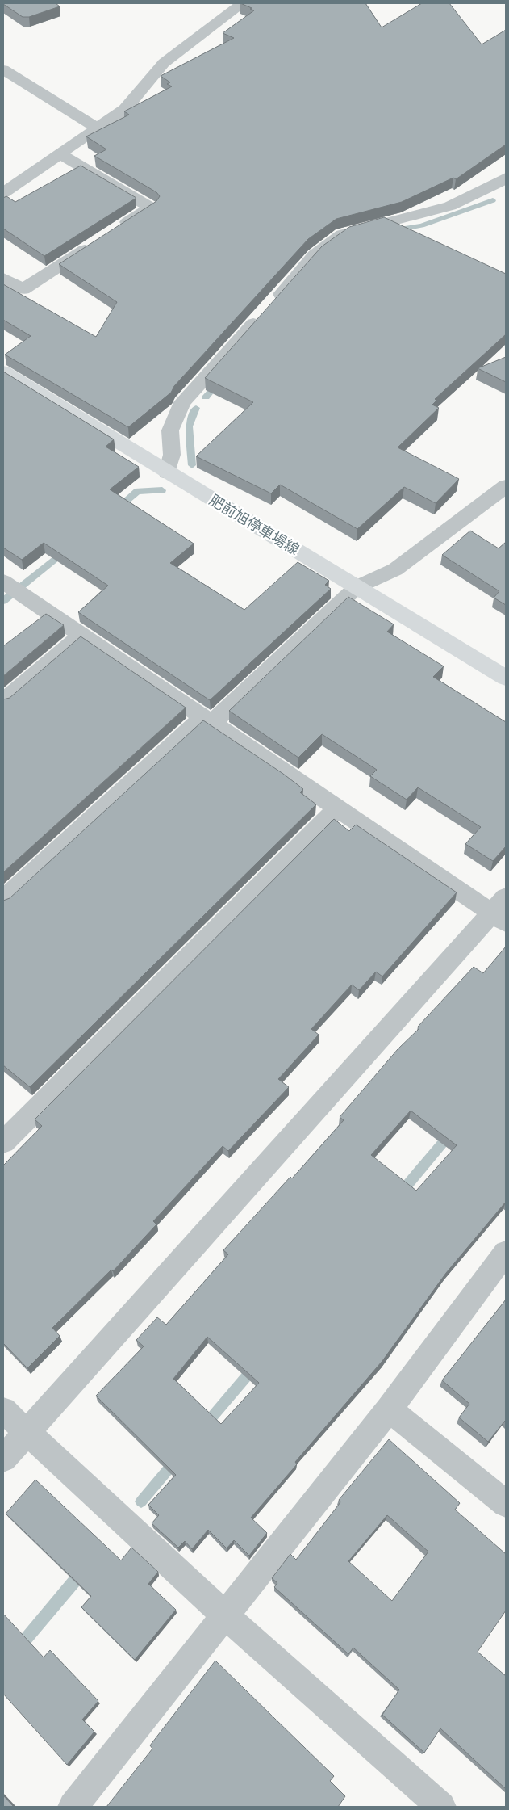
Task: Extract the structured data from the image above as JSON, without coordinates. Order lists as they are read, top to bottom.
{
  "streets": {
    "main road": ["肥前旭停車場線"]
  }
}
